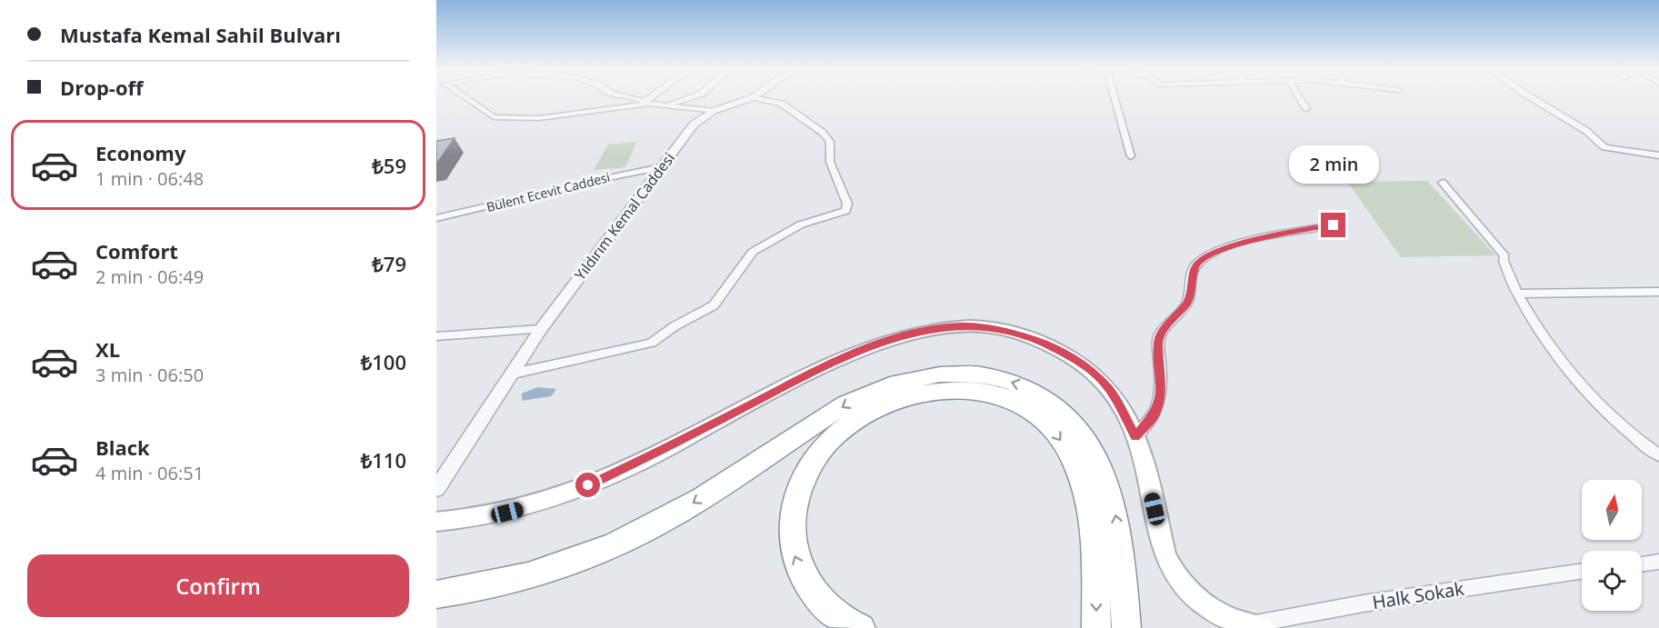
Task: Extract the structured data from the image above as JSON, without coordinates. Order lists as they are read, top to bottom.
{
  "streets": {
    "street": ["Bülent Ecevit Caddesi", "Yıldırım Kemal Caddesi", "Halk Sokak"]
  },
  "crossings": [
    ["Bülent Ecevit Caddesi", "Yıldırım Kemal Caddesi"]
  ],
  "north": "top",
  "page": {
    "banner": ["Mustafa Kemal Sahil Bulvarı", "Drop-off"],
    "list": [
      {
        "name": "Economy",
        "note": "1 min · 06:48",
        "value": "₺59"
      },
      {
        "name": "Comfort",
        "note": "2 min · 06:49",
        "value": "₺79"
      },
      {
        "name": "XL",
        "note": "3 min · 06:50",
        "value": "₺100"
      },
      {
        "name": "Black",
        "note": "4 min · 06:51",
        "value": "₺110"
      }
    ],
    "bubble": "2 min",
    "buttons": "Confirm"
  }
}
